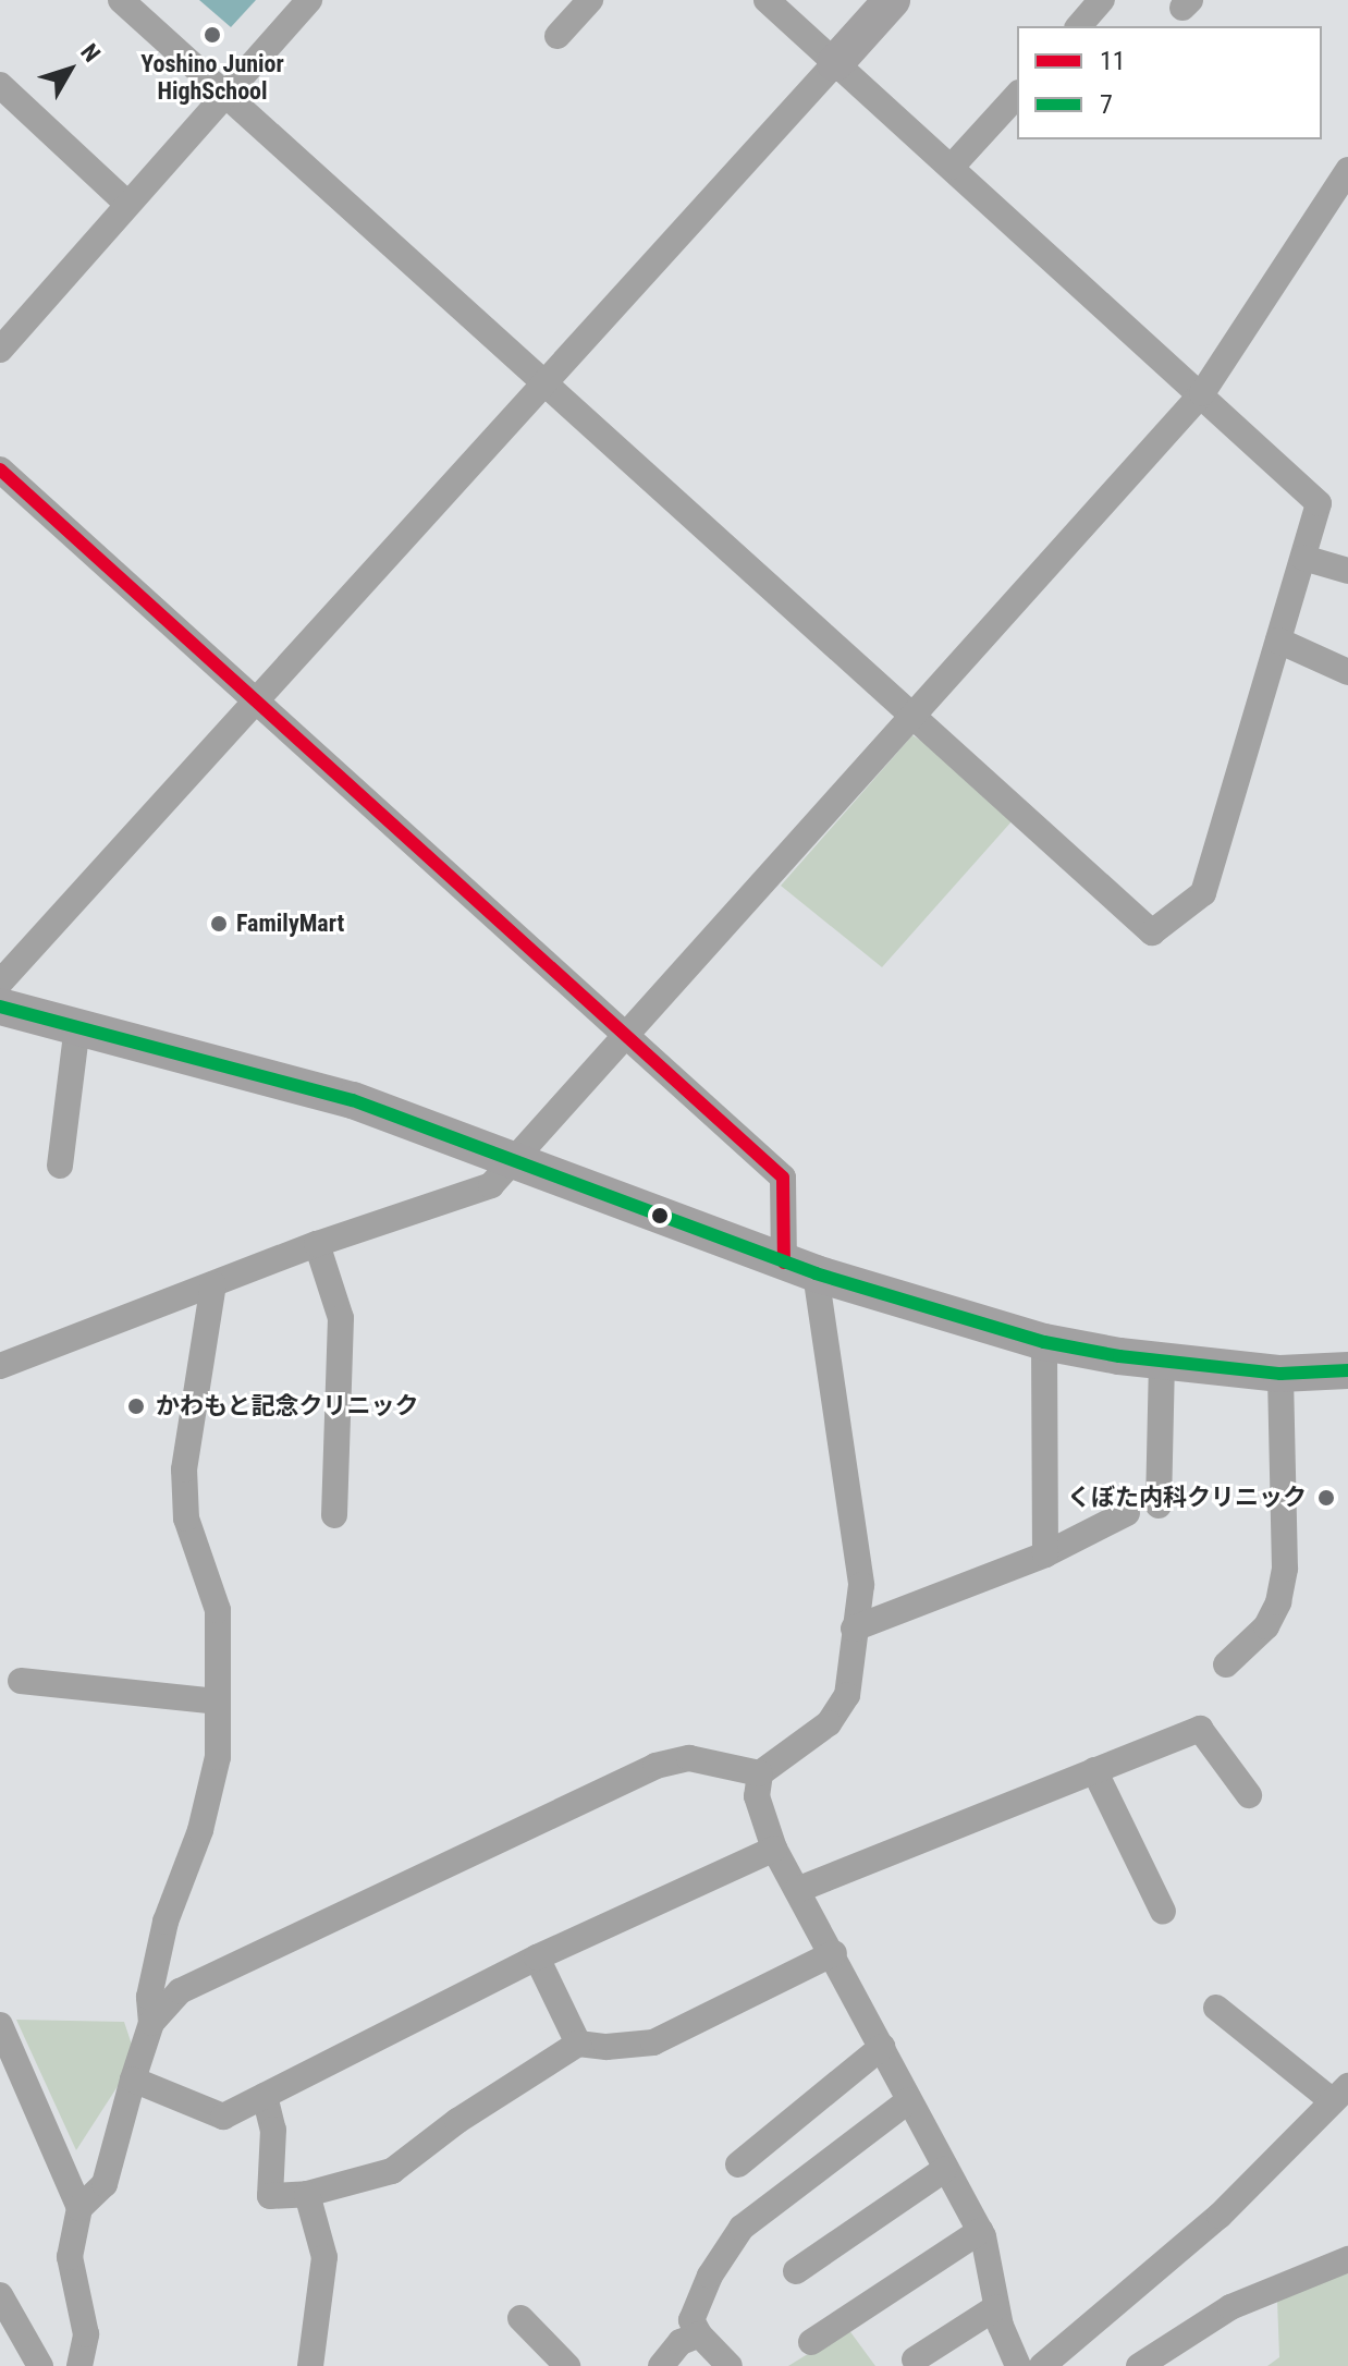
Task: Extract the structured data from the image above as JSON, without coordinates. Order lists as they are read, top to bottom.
{
  "places": [
    "Yoshino Junior HighSchool",
    "FamilyMart",
    "かわもと記念クリニック",
    "くぼた内科クリニック"
  ],
  "lines": ["transit line 11", "transit line 7"],
  "legend": ["11", "7"],
  "north": "top right"
}
